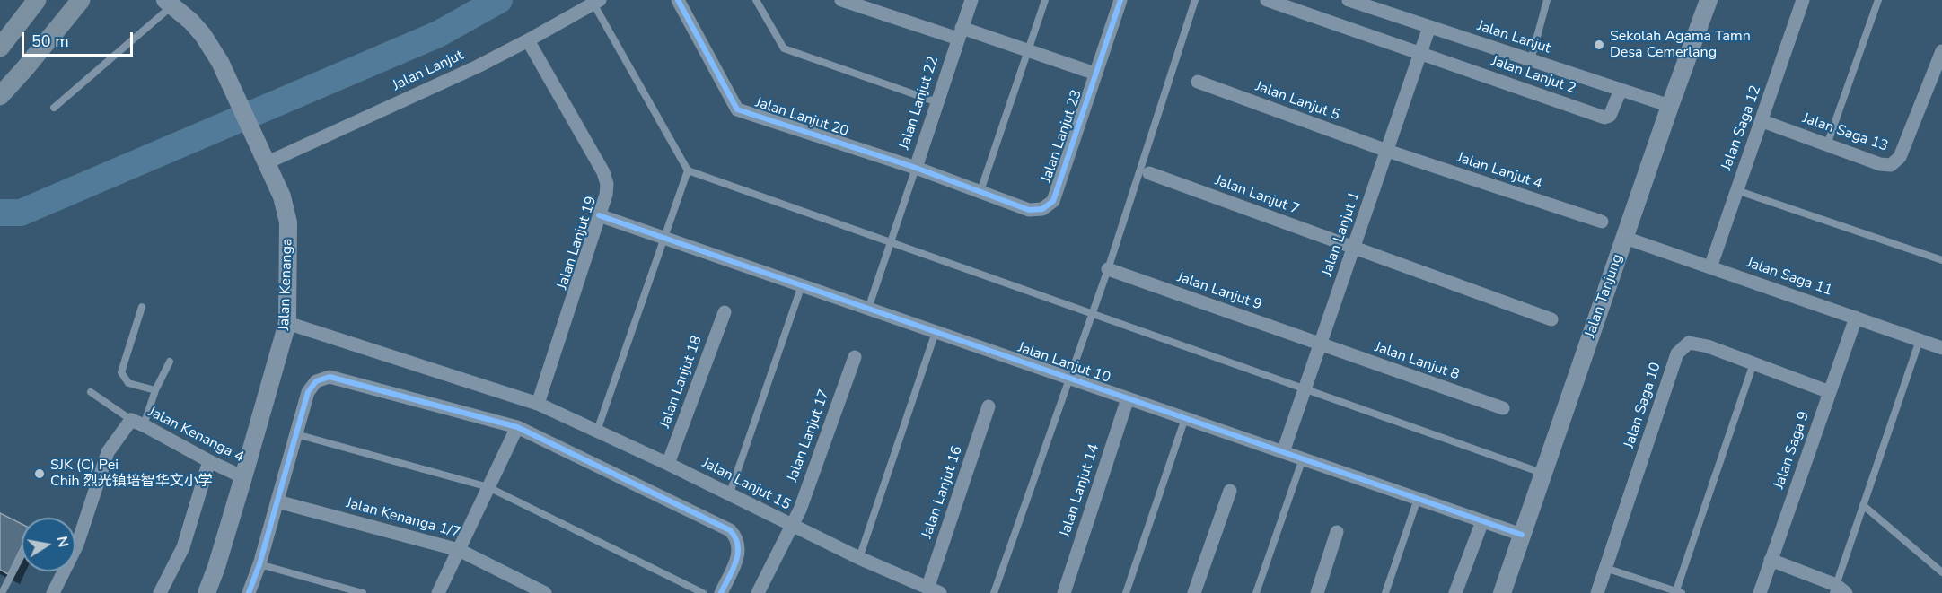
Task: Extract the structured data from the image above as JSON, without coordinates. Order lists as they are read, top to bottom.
{
  "streets": {
    "street": [
      "Jalan Lanjut",
      "Jalan Lanjut 2",
      "Jalan Lanjut 5",
      "Jalan Lanjut 22",
      "Jalan Lanjut 20",
      "Jalan Saga 12",
      "Jalan Saga 13",
      "Jalan Lanjut 23",
      "Jalan Lanjut 4",
      "Jalan Lanjut 7",
      "Jalan Lanjut 1",
      "Jalan Lanjut 19",
      "Jalan Saga 11",
      "Jalan Kenanga",
      "Jalan Lanjut 9",
      "Jalan Tanjung",
      "Jalan Lanjut 8",
      "Jalan Lanjut 10",
      "Jalan Lanjut 18",
      "Jalan Saga 10",
      "Jalan Kenanga 4",
      "Jalan Lanjut 17",
      "Jalan Saga 9",
      "Jalan Lanjut 15",
      "Jalan Lanjut 14",
      "Jalan Lanjut 16",
      "Jalan Kenanga 1/7"
    ]
  },
  "crossings": [
    ["Jalan Lanjut", "Jalan Lanjut 2"],
    ["Jalan Lanjut", "Jalan Lanjut 1"],
    ["Jalan Lanjut", "Jalan Lanjut 19"],
    ["Jalan Lanjut", "Jalan Kenanga"],
    ["Jalan Lanjut", "Jalan Tanjung"],
    ["Jalan Lanjut 2", "Jalan Lanjut 1"],
    ["Jalan Lanjut 5", "Jalan Lanjut 4"],
    ["Jalan Lanjut 5", "Jalan Lanjut 1"],
    ["Jalan Lanjut 22", "Jalan Lanjut 20"],
    ["Jalan Lanjut 22", "Jalan Lanjut 23"],
    ["Jalan Lanjut 22", "Jalan Lanjut 10"],
    ["Jalan Lanjut 20", "Jalan Lanjut 23"],
    ["Jalan Saga 12", "Jalan Saga 13"],
    ["Jalan Saga 12", "Jalan Saga 11"],
    ["Jalan Lanjut 4", "Jalan Lanjut 1"],
    ["Jalan Lanjut 7", "Jalan Lanjut 1"],
    ["Jalan Lanjut 1", "Jalan Lanjut 9"],
    ["Jalan Lanjut 1", "Jalan Lanjut 8"],
    ["Jalan Lanjut 1", "Jalan Lanjut 10"],
    ["Jalan Lanjut 19", "Jalan Lanjut 10"],
    ["Jalan Lanjut 19", "Jalan Lanjut 15"],
    ["Jalan Saga 11", "Jalan Tanjung"],
    ["Jalan Saga 11", "Jalan Saga 9"],
    ["Jalan Kenanga", "Jalan Kenanga 4"],
    ["Jalan Kenanga", "Jalan Lanjut 15"],
    ["Jalan Lanjut 9", "Jalan Lanjut 8"],
    ["Jalan Tanjung", "Jalan Lanjut 10"],
    ["Jalan Lanjut 10", "Jalan Lanjut 14"],
    ["Jalan Lanjut 18", "Jalan Lanjut 15"],
    ["Jalan Saga 10", "Jalan Saga 9"],
    ["Jalan Lanjut 17", "Jalan Lanjut 15"],
    ["Jalan Lanjut 15", "Jalan Lanjut 16"]
  ],
  "places": ["Sekolah Agama Tamn Desa Cemerlang", "SJK (C) Pei Chih 烈光镇培智华文小学"],
  "scale_bar": "50 m",
  "north": "right"
}
